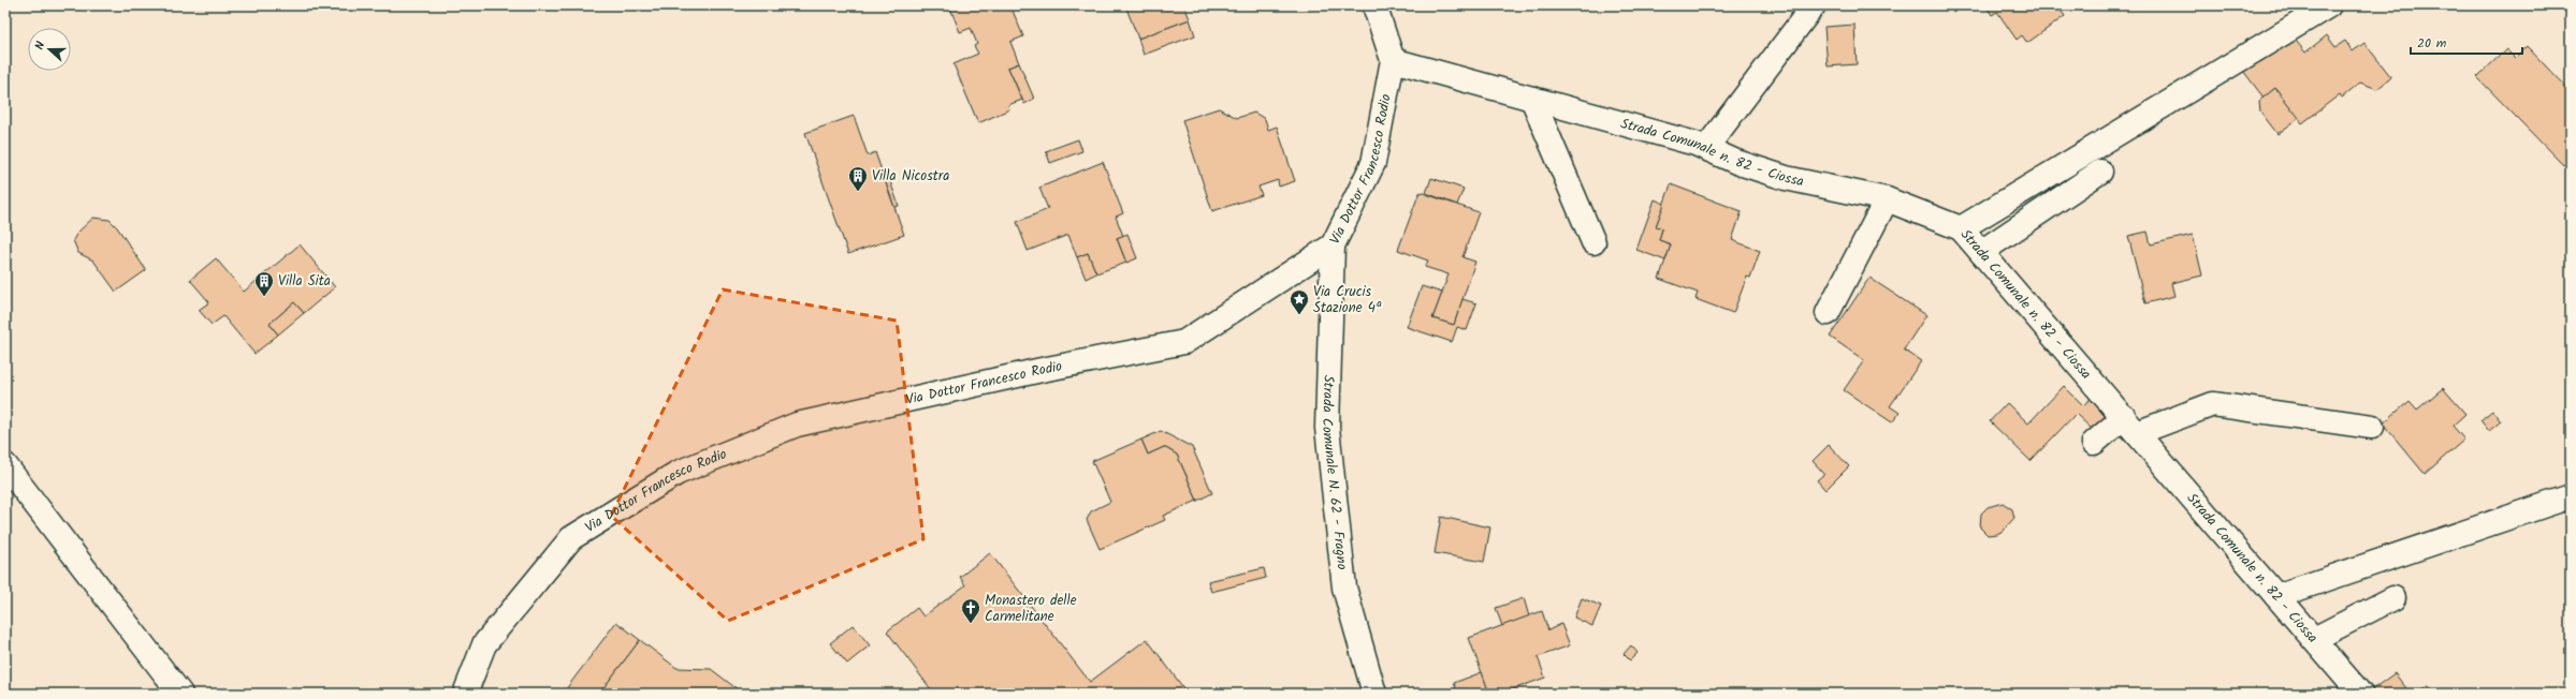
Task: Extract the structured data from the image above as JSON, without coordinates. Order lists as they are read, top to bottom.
{
  "streets": {
    "street": ["Strada Comunale n. 82 - Ciossa", "Via Dottor Francesco Rodio", "Strada Comunale N. 62 - Fragno"]
  },
  "crossings": [
    ["Strada Comunale n. 82 - Ciossa", "Via Dottor Francesco Rodio"],
    ["Via Dottor Francesco Rodio", "Strada Comunale N. 62 - Fragno"]
  ],
  "places": {
    "building": ["Villa Nicostra", "Villa Sita"],
    "place": ["Via Crucis Stazione 4ª"],
    "church": ["Monastero delle Carmelitane"]
  },
  "scale_bar": "20 m",
  "north": "left"
}
